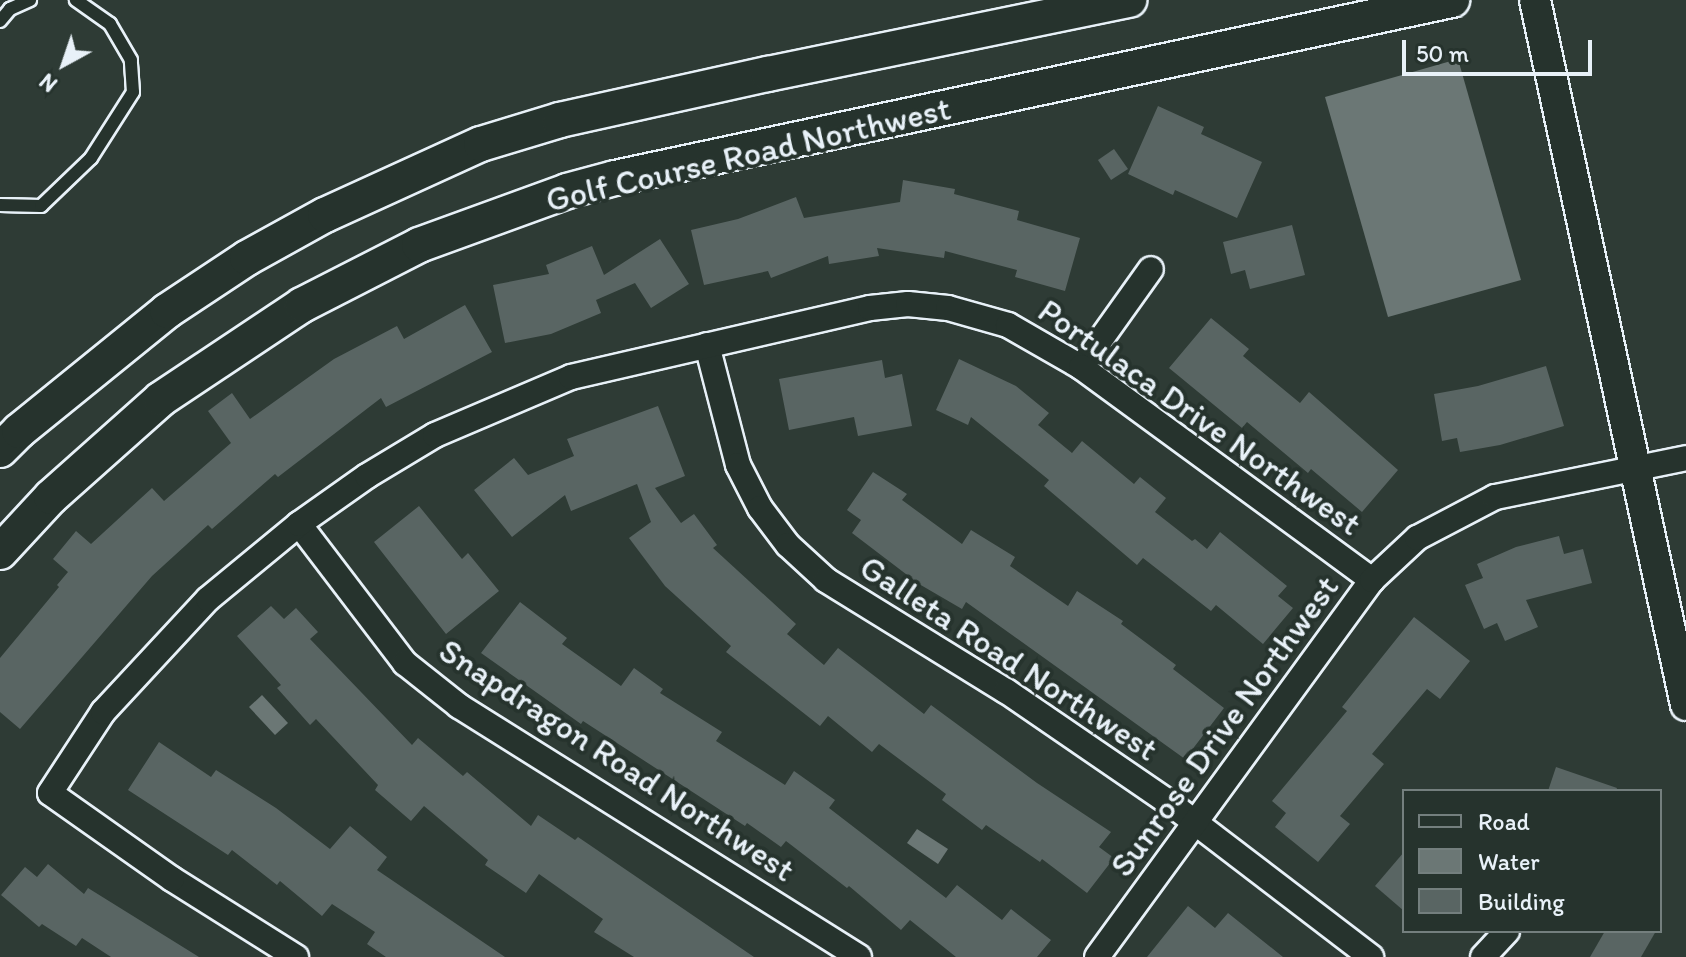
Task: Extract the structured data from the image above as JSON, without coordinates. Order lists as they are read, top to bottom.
{
  "streets": {
    "main road": ["Golf Course Road Northwest"],
    "street": [
      "Portulaca Drive Northwest",
      "Galleta Road Northwest",
      "Sunrose Drive Northwest",
      "Snapdragon Road Northwest"
    ]
  },
  "crossings": [
    ["Portulaca Drive Northwest", "Galleta Road Northwest"],
    ["Portulaca Drive Northwest", "Sunrose Drive Northwest"],
    ["Portulaca Drive Northwest", "Snapdragon Road Northwest"],
    ["Galleta Road Northwest", "Sunrose Drive Northwest"]
  ],
  "legend": ["Road", "Water", "Building"],
  "scale_bar": "50 m",
  "north": "bottom left"
}
